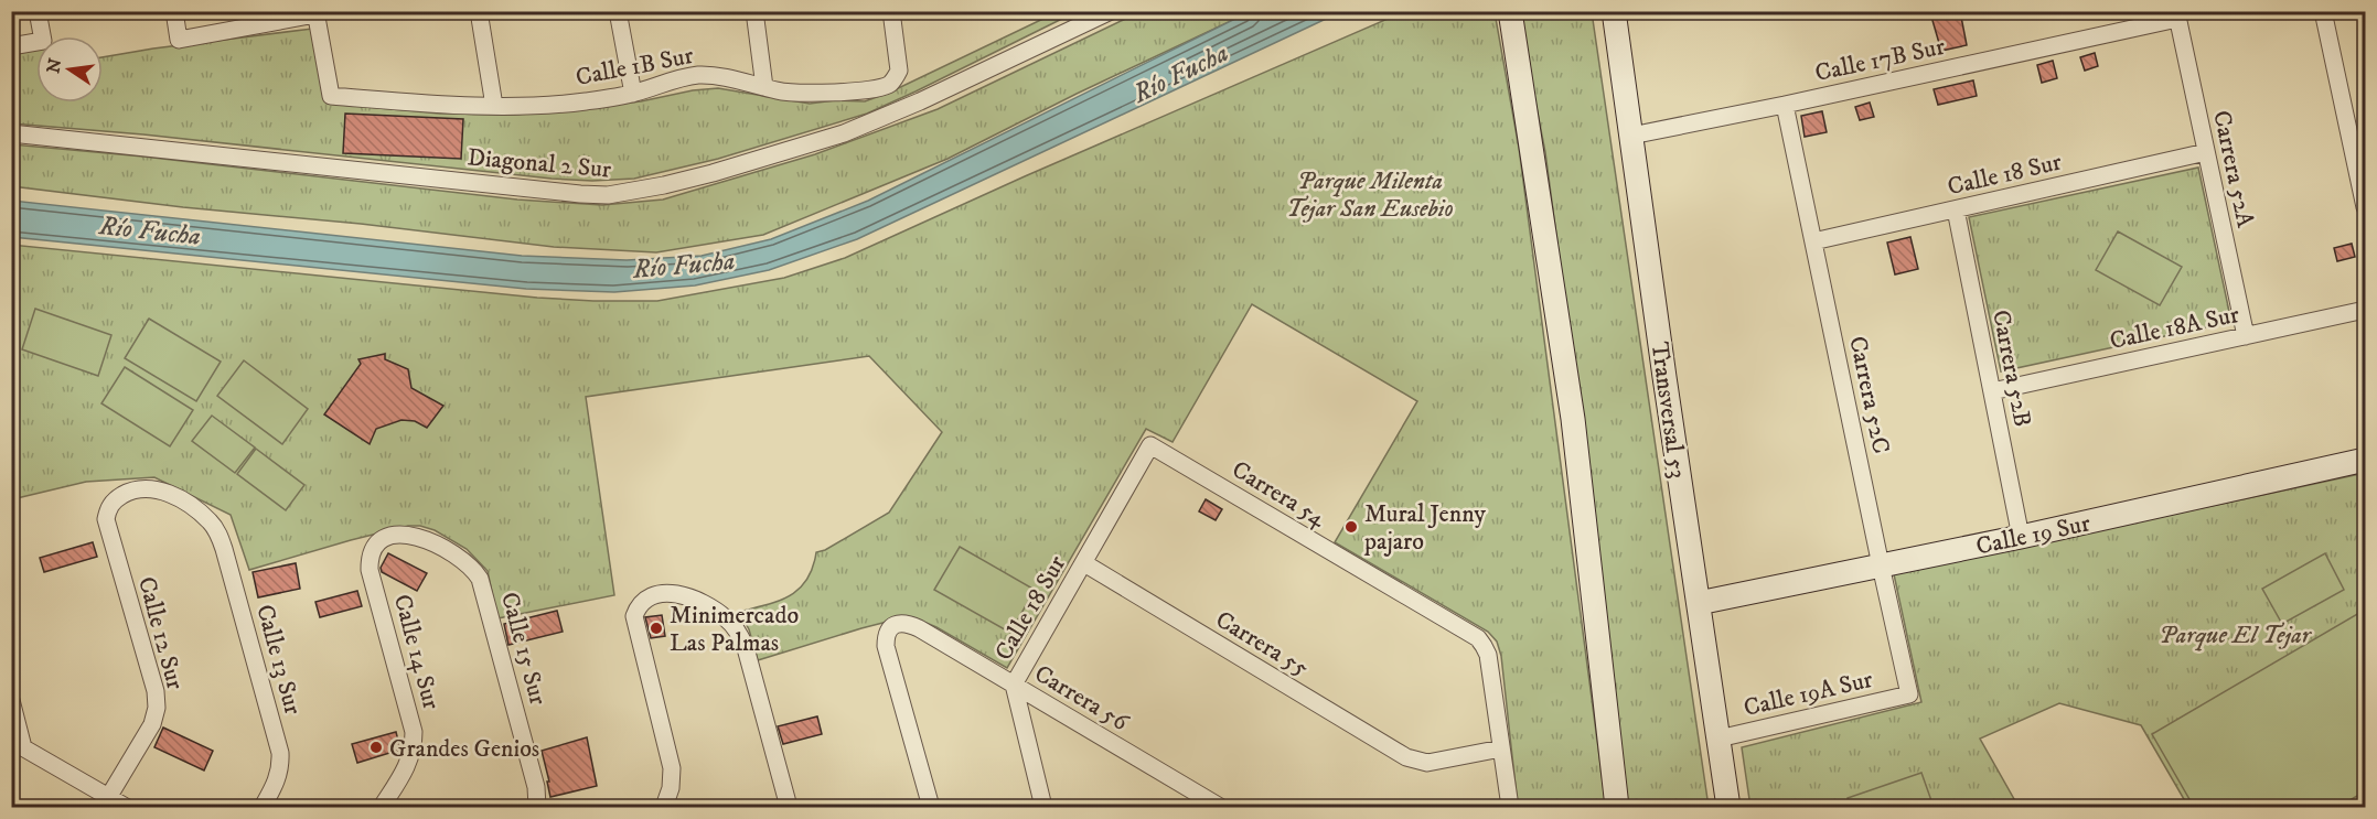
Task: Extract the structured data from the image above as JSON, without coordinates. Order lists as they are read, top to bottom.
{
  "streets": {
    "street": [
      "Calle 17B Sur",
      "Calle 1B Sur",
      "Diagonal 2 Sur",
      "Carrera 52A",
      "Calle 18 Sur",
      "Calle 18A Sur",
      "Carrera 52B",
      "Carrera 52C",
      "Transversal 53",
      "Carrera 54",
      "Calle 19 Sur",
      "Calle 12 Sur",
      "Carrera 55",
      "Calle 15 Sur",
      "Calle 14 Sur",
      "Calle 13 Sur",
      "Calle 19A Sur",
      "Carrera 56"
    ]
  },
  "crossings": [
    ["Calle 17B Sur", "Carrera 52A"],
    ["Calle 17B Sur", "Carrera 52C"],
    ["Calle 17B Sur", "Transversal 53"],
    ["Carrera 52A", "Calle 18 Sur"],
    ["Carrera 52A", "Calle 18A Sur"],
    ["Calle 18 Sur", "Carrera 52B"],
    ["Calle 18 Sur", "Carrera 52C"],
    ["Calle 18 Sur", "Carrera 54"],
    ["Calle 18 Sur", "Carrera 55"],
    ["Calle 18 Sur", "Carrera 56"],
    ["Calle 18A Sur", "Carrera 52B"],
    ["Carrera 52B", "Calle 19 Sur"],
    ["Carrera 52C", "Calle 19 Sur"],
    ["Carrera 52C", "Calle 19A Sur"],
    ["Transversal 53", "Calle 19 Sur"],
    ["Transversal 53", "Calle 19A Sur"],
    ["Carrera 54", "Carrera 55"],
    ["Calle 12 Sur", "Calle 13 Sur"],
    ["Calle 15 Sur", "Calle 14 Sur"]
  ],
  "water": ["Río Fucha"],
  "parks": ["Parque Milenta Tejar San Eusebio", "Parque El Tejar"],
  "places": ["Mural Jenny pajaro", "Minimercado Las Palmas", "Grandes Genios"],
  "north": "left"
}
